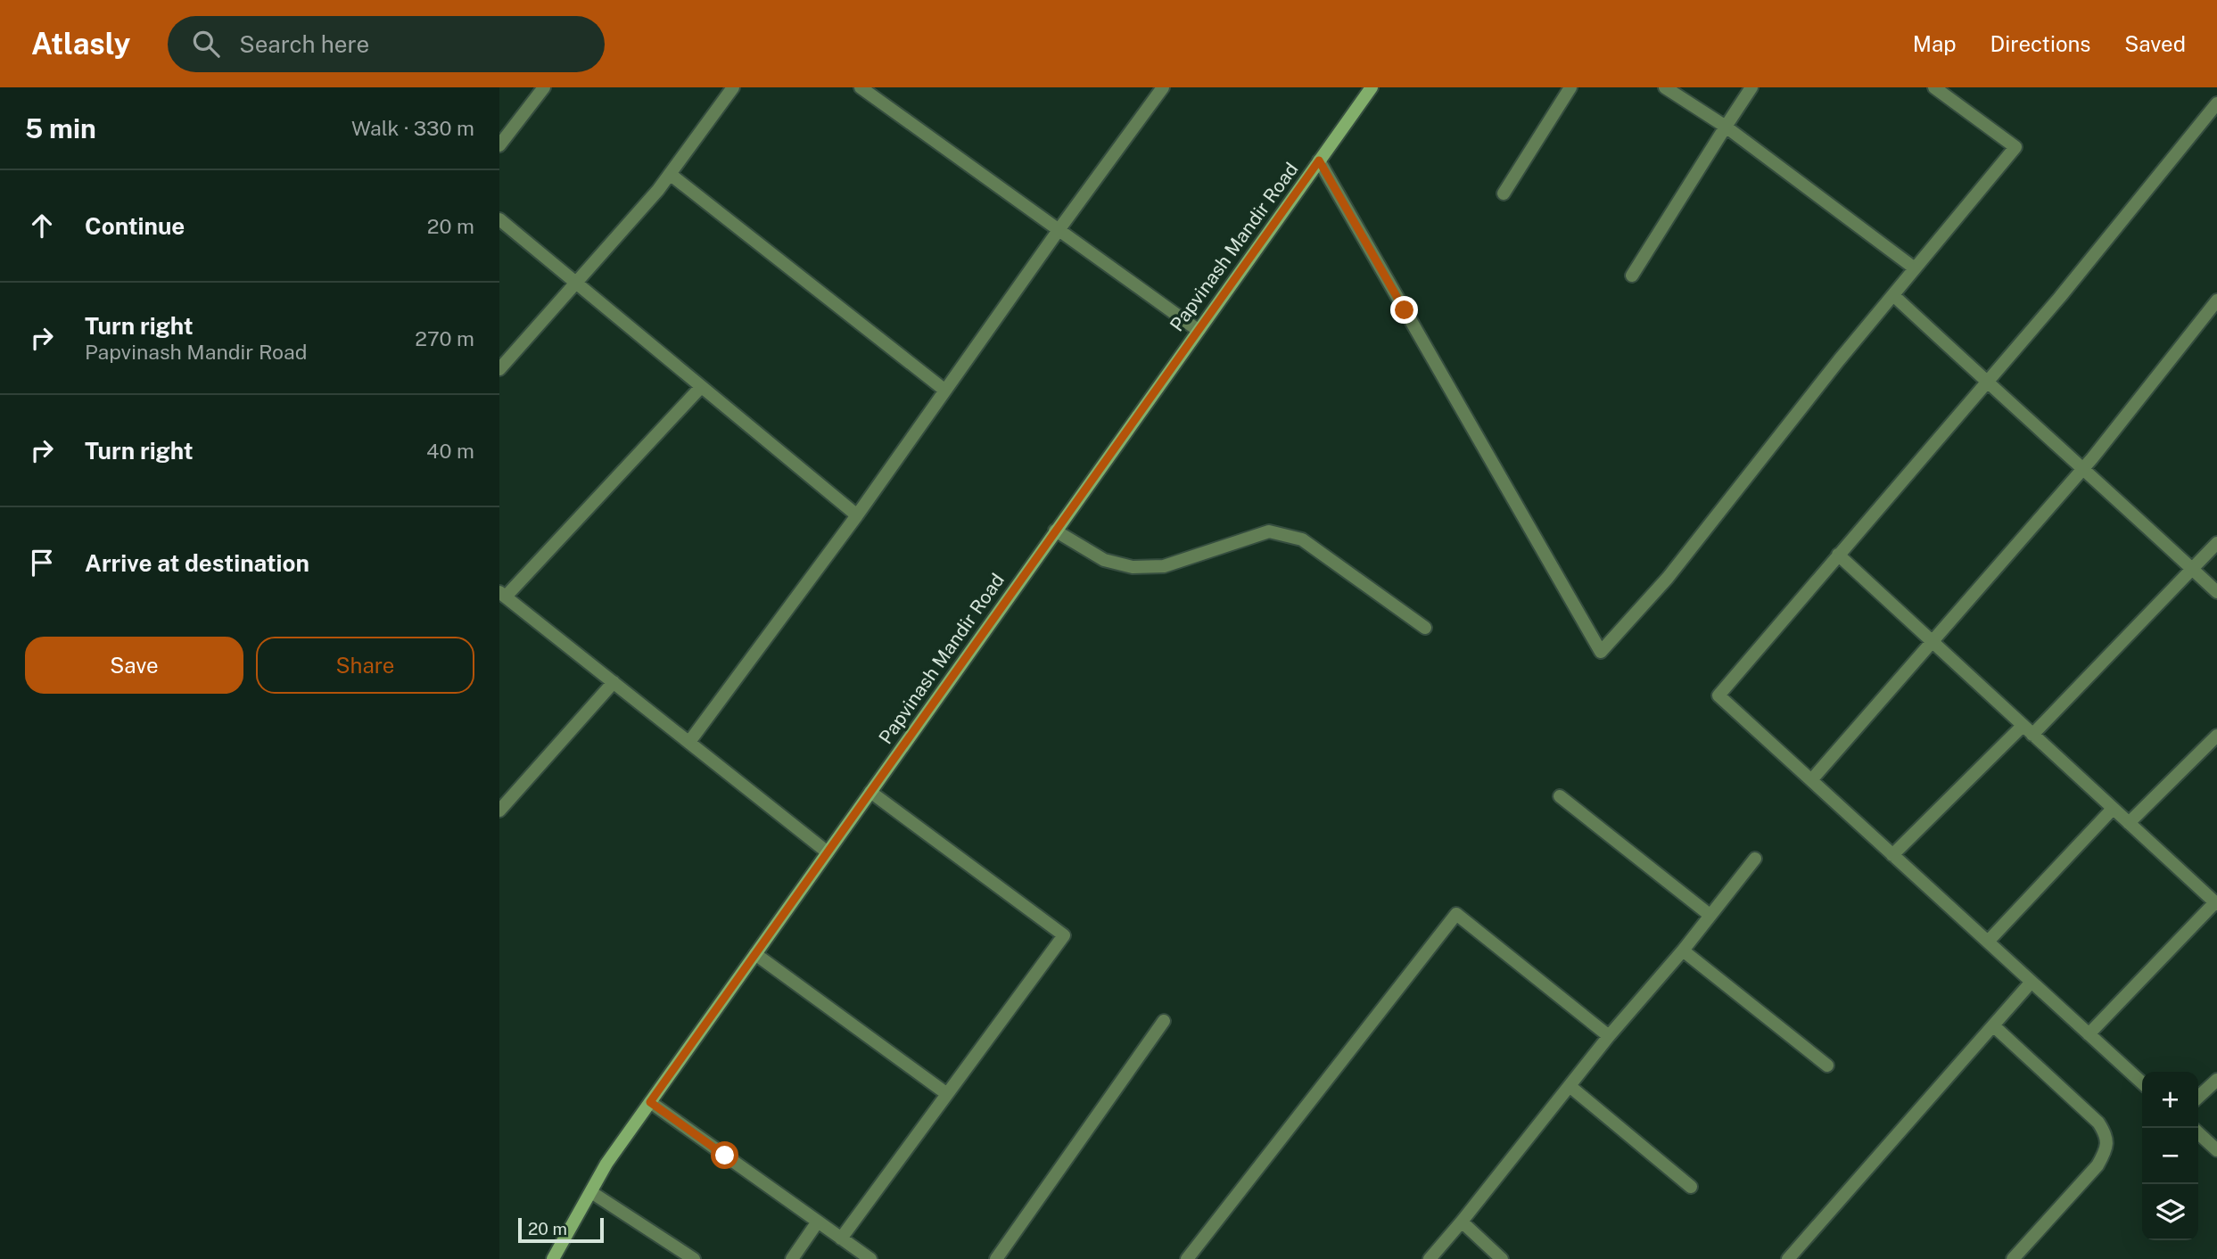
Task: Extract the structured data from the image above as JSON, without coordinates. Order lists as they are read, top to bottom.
{
  "streets": {
    "street": ["Papvinash Mandir Road"]
  },
  "scale_bar": "20 m",
  "page": {
    "header": "Atlasly",
    "search": "Search here",
    "nav": ["Map", "Directions", "Saved"],
    "heading": ["5 min", "Walk · 330 m"],
    "list": [
      ["Continue", "20 m"],
      ["Turn right", "Papvinash Mandir Road", "270 m"],
      ["Turn right", "40 m"],
      "Arrive at destination"
    ],
    "buttons": ["Save", "Share"],
    "map_buttons": ["+", "−"],
    "scale": "20 m"
  }
}
